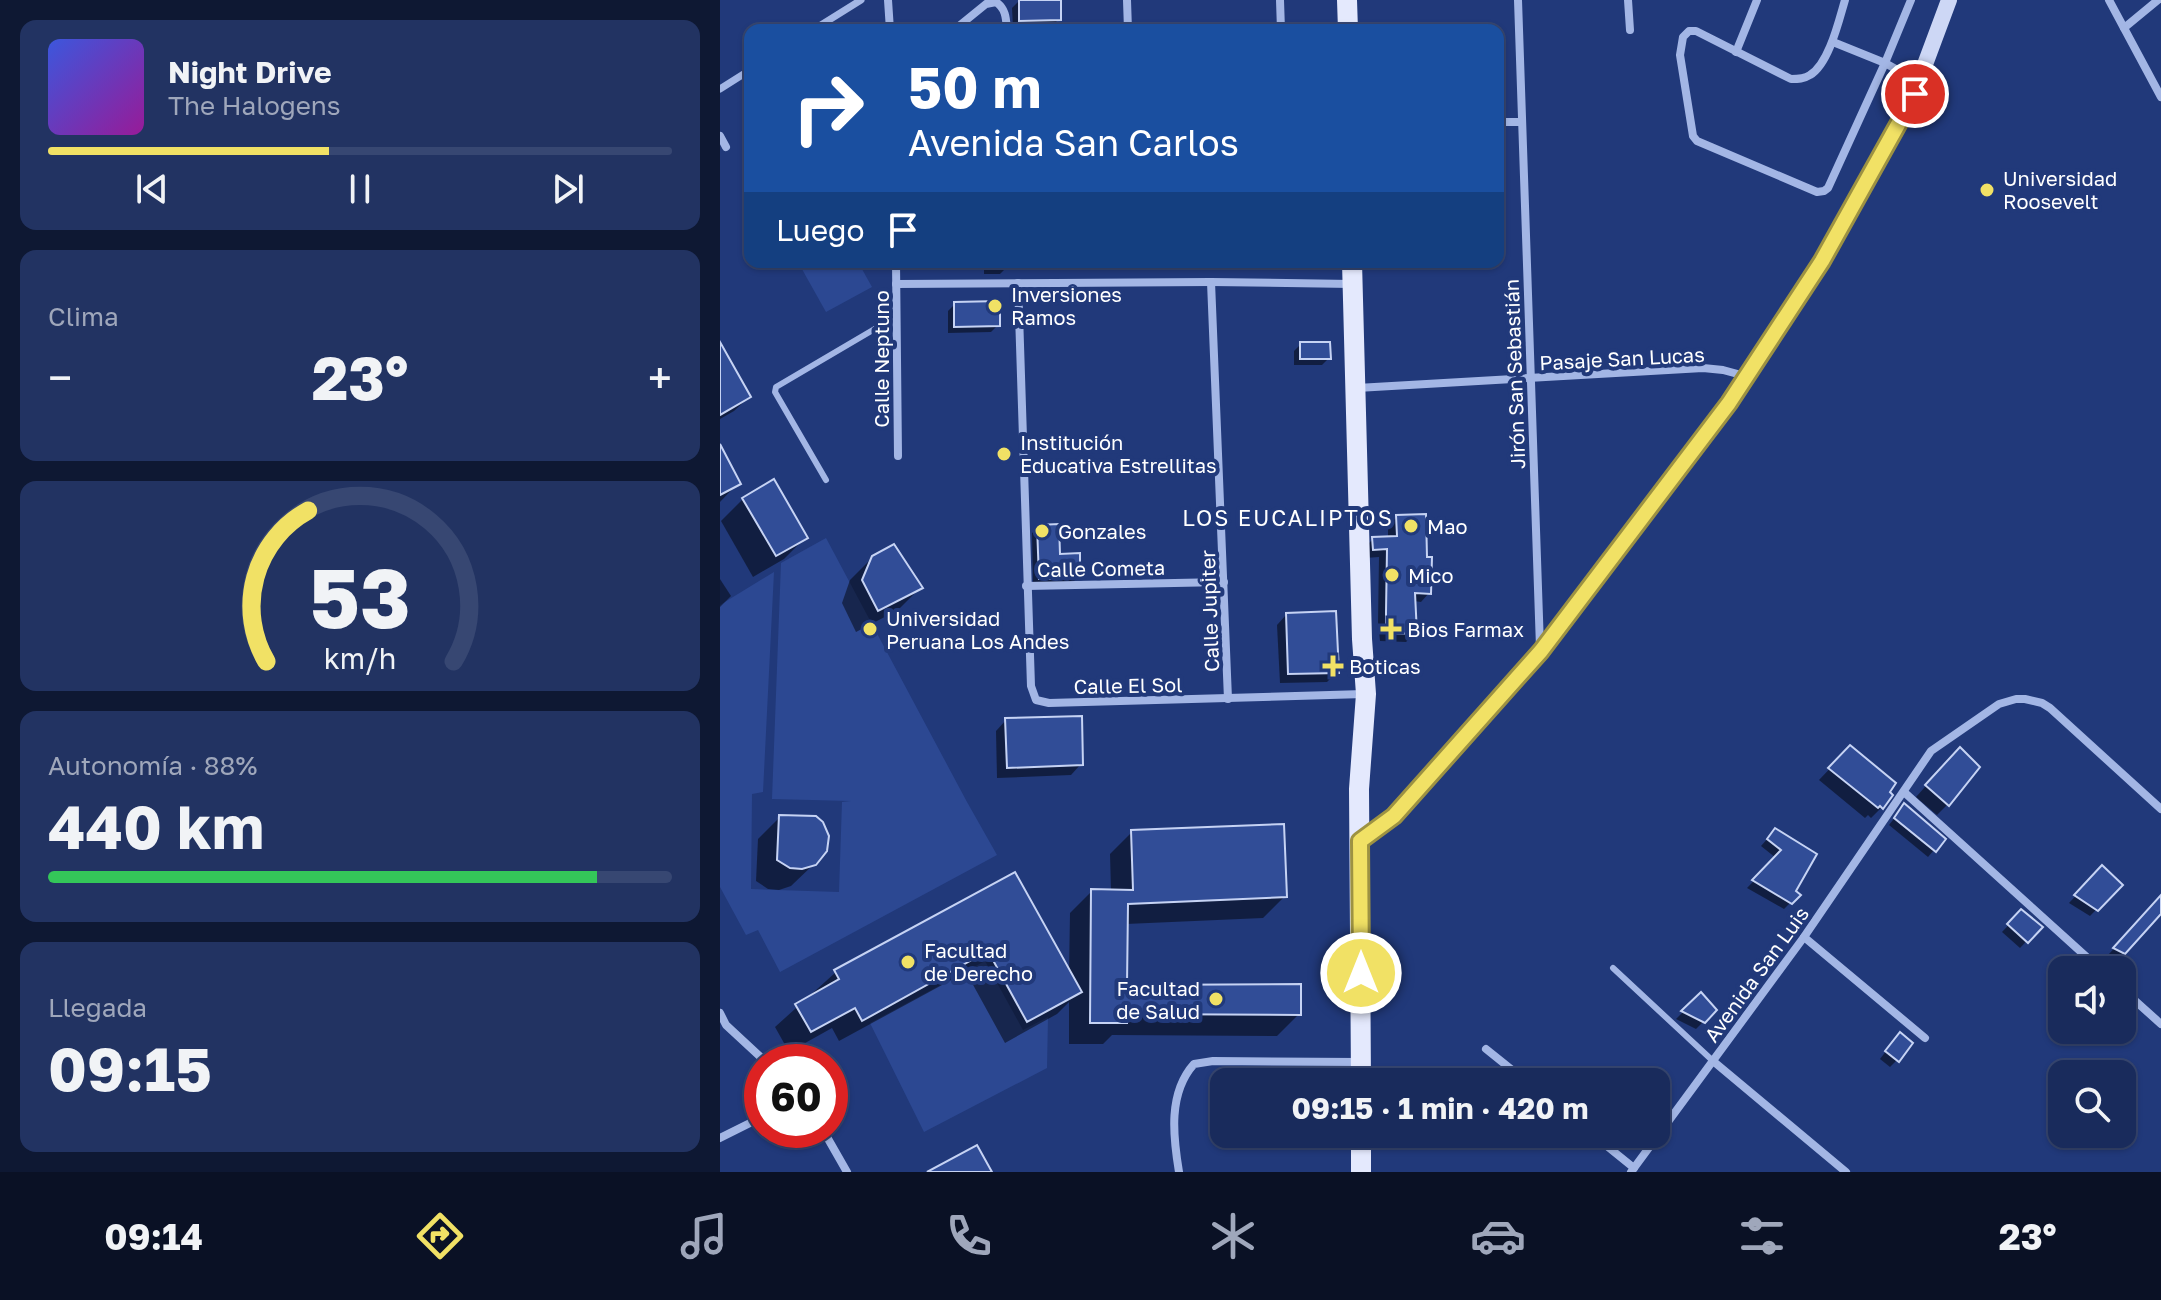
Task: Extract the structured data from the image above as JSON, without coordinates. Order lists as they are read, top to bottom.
{
  "streets": {
    "street": [
      "Pasaje San Lucas",
      "Calle Neptuno",
      "Jirón San Sebastián",
      "Calle Cometa",
      "Calle Jupiter",
      "Calle El Sol",
      "Avenida San Luis"
    ]
  },
  "crossings": [
    ["Pasaje San Lucas", "Jirón San Sebastián"],
    ["Calle Cometa", "Calle Jupiter"],
    ["Calle Cometa", "Calle El Sol"],
    ["Calle Jupiter", "Calle El Sol"]
  ],
  "districts": ["LOS EUCALIPTOS"],
  "places": {
    "other": [
      "Universidad Roosevelt",
      "Inversiones Ramos",
      "Institución Educativa Estrellitas",
      "Mao",
      "Gonzales",
      "Mico",
      "Universidad Peruana Los Andes",
      "Facultad de Derecho",
      "Facultad de Salud"
    ],
    "health": ["Bios Farmax", "Boticas"]
  },
  "page": {
    "turn": ["50 m", "Avenida San Carlos"],
    "song": ["Night Drive", "The Halogens"],
    "then": "Luego",
    "tile": [
      "Clima",
      ["Autonomía · 88%", "440 km"],
      ["Llegada", "09:15"]
    ],
    "heat": ["−", "23°", "+"],
    "limit": "60",
    "trip": "09:15 · 1 min · 420 m",
    "tabs": ["09:14", "23°"],
    "gauge": ["53", "km/h"]
  }
}
